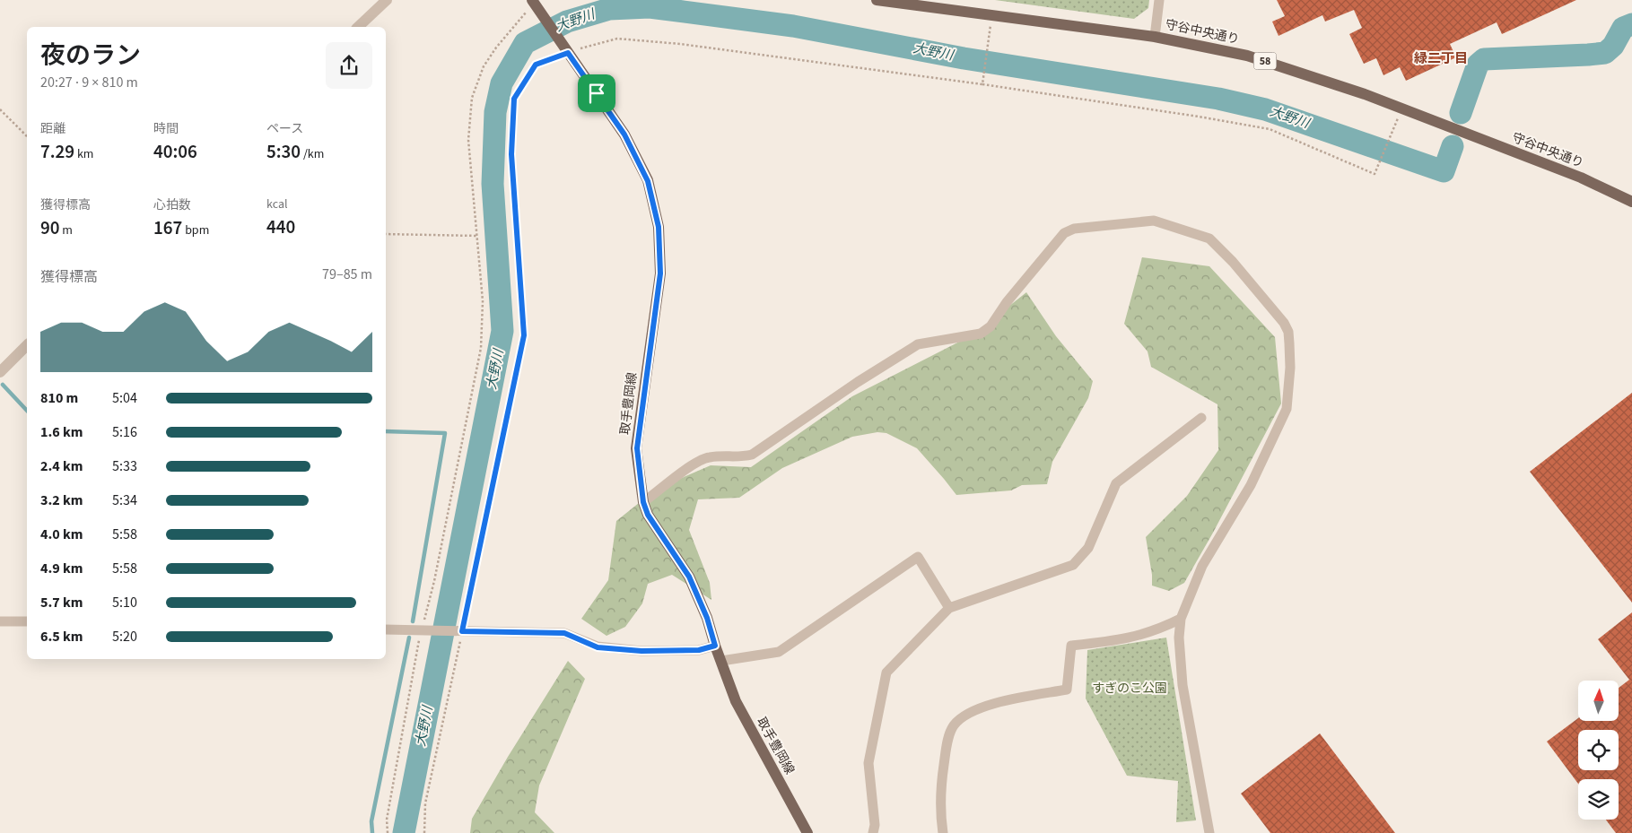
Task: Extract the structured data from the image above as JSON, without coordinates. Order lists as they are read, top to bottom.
{
  "streets": {
    "main road": ["守谷中央通り", "58", "取手豊岡線"]
  },
  "districts": ["緑二丁目"],
  "water": ["大野川"],
  "parks": ["すぎのこ公園"],
  "north": "top",
  "page": {
    "heading": ["夜のラン", "20:27 · 9 × 810 m"],
    "stats": [
      ["距離", "7.29 km"],
      ["時間", "40:06"],
      ["ペース", "5:30 /km"],
      ["獲得標高", "90 m"],
      ["心拍数", "167 bpm"],
      ["kcal", "440"]
    ],
    "chart": ["獲得標高", "79–85 m"],
    "list": [
      {
        "name": "810 m",
        "note": "5:04"
      },
      {
        "name": "1.6 km",
        "note": "5:16"
      },
      {
        "name": "2.4 km",
        "note": "5:33"
      },
      {
        "name": "3.2 km",
        "note": "5:34"
      },
      {
        "name": "4.0 km",
        "note": "5:58"
      },
      {
        "name": "4.9 km",
        "note": "5:58"
      },
      {
        "name": "5.7 km",
        "note": "5:10"
      },
      {
        "name": "6.5 km",
        "note": "5:20"
      }
    ]
  }
}
